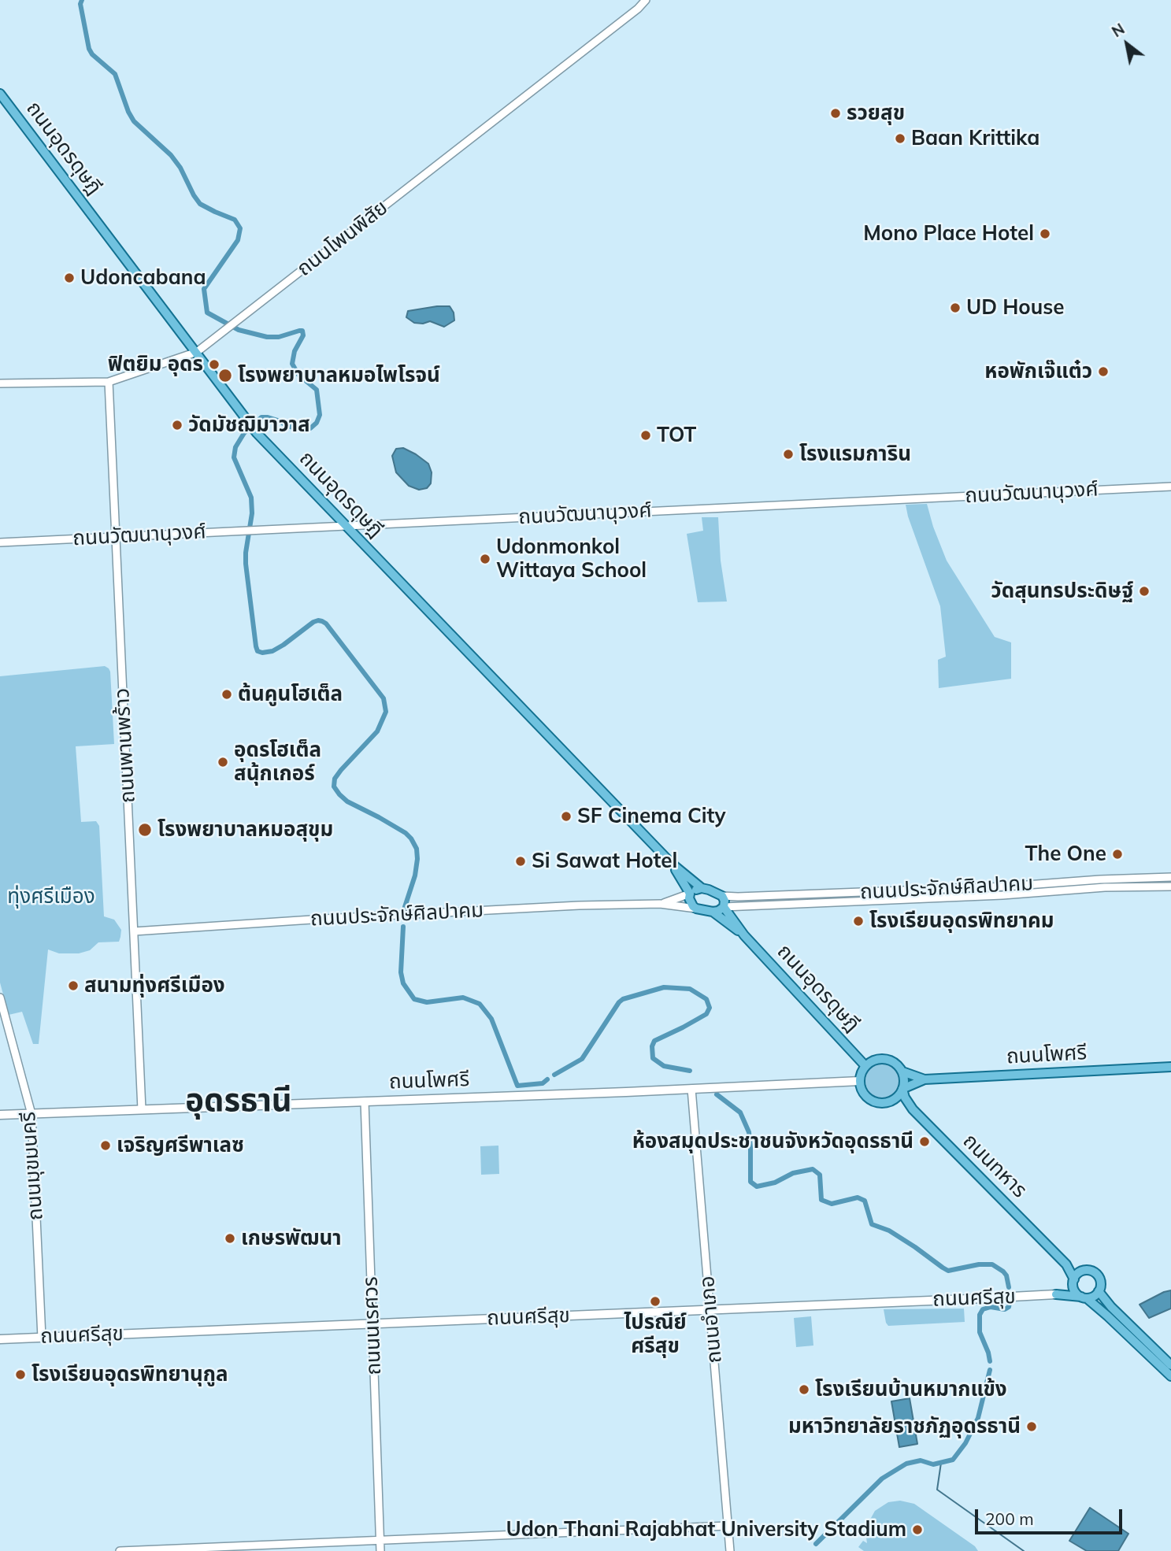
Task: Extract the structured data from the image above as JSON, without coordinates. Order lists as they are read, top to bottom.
{
  "streets": {
    "main road": [
      "ถนนอุดรดุษฎี",
      "ถนนโพศรี",
      "ถนนทหาร",
      "ถนนศรีสุข"
    ],
    "street": [
      "ถนนโพนพิสัย",
      "ถนนวัฒนานุวงศ์",
      "ถนนพานพร้าว",
      "ถนนประจักษ์ศิลปาคม",
      "ถนนมุขมนครี",
      "ถนนอำเภอ",
      "ถนนนเรศวร"
    ]
  },
  "crossings": [
    ["ถนนอุดรดุษฎี", "ถนนโพนพิสัย"],
    ["ถนนอุดรดุษฎี", "ถนนวัฒนานุวงศ์"],
    ["ถนนอุดรดุษฎี", "ถนนประจักษ์ศิลปาคม"],
    ["ถนนอุดรดุษฎี", "ถนนโพศรี"],
    ["ถนนอุดรดุษฎี", "ถนนทหาร"],
    ["ถนนโพนพิสัย", "ถนนพานพร้าว"],
    ["ถนนวัฒนานุวงศ์", "ถนนพานพร้าว"],
    ["ถนนพานพร้าว", "ถนนประจักษ์ศิลปาคม"],
    ["ถนนพานพร้าว", "ถนนโพศรี"],
    ["ถนนโพศรี", "ถนนมุขมนครี"],
    ["ถนนโพศรี", "ถนนทหาร"],
    ["ถนนโพศรี", "ถนนอำเภอ"],
    ["ถนนโพศรี", "ถนนนเรศวร"],
    ["ถนนมุขมนครี", "ถนนศรีสุข"],
    ["ถนนศรีสุข", "ถนนอำเภอ"],
    ["ถนนศรีสุข", "ถนนนเรศวร"]
  ],
  "districts": ["อุดรธานี"],
  "parks": ["ทุ่งศรีเมือง"],
  "places": [
    "รวยสุข",
    "Baan Krittika",
    "Mono Place Hotel",
    "Udoncabana",
    "UD House",
    "ฟิตยิม อุดร",
    "หอพักเจ๊แต๋ว",
    "โรงพยาบาลหมอไพโรจน์",
    "วัดมัชฌิมาวาส",
    "TOT",
    "โรงแรมการิน",
    "Udonmonkol Wittaya School",
    "วัดสุนทรประดิษฐ์",
    "ต้นคูนโฮเต็ล",
    "อุดรโฮเต็ล สนุ้กเกอร์",
    "SF Cinema City",
    "โรงพยาบาลหมอสุขุม",
    "The One",
    "Si Sawat Hotel",
    "โรงเรียนอุดรพิทยาคม",
    "สนามทุ่งศรีเมือง",
    "ห้องสมุดประชาชนจังหวัดอุดรธานี",
    "เจริญศรีพาเลซ",
    "เกษรพัฒนา",
    "ไปรณีย์ ศรีสุข",
    "โรงเรียนอุดรพิทยานุกูล",
    "โรงเรียนบ้านหมากแข้ง",
    "มหาวิทยาลัยราชภัฏอุดรธานี",
    "Udon Thani Rajabhat University Stadium"
  ],
  "scale_bar": "200 m",
  "north": "top left"
}
